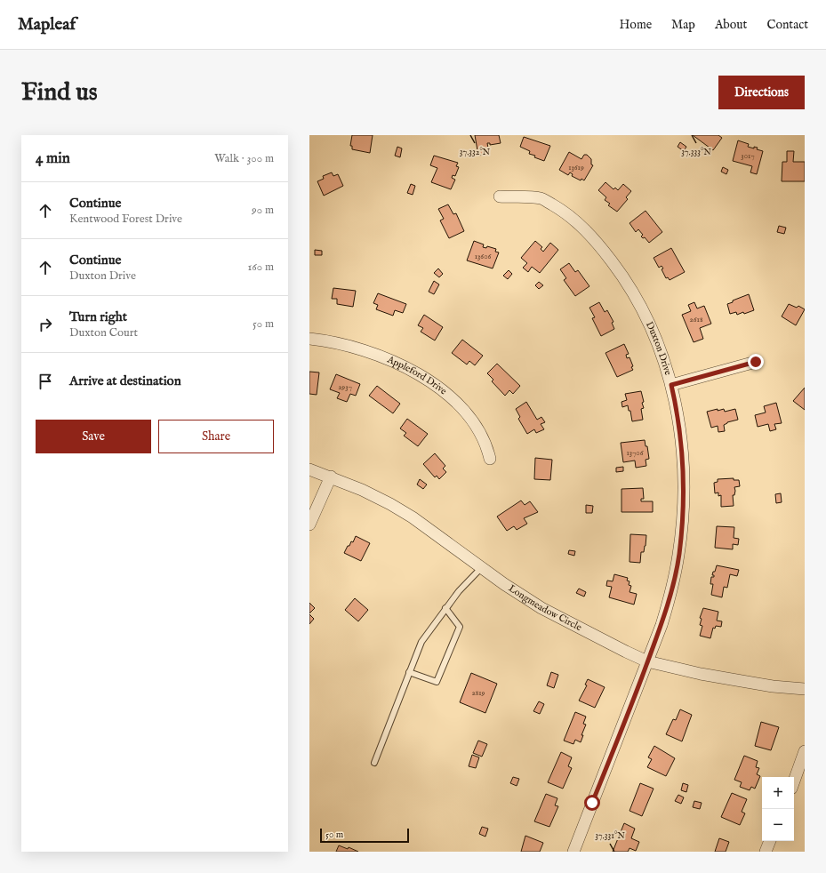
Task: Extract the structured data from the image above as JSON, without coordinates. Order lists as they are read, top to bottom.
{
  "streets": {
    "street": ["Duxton Drive", "Appleford Drive", "Longmeadow Circle"]
  },
  "crossings": [
    ["Duxton Drive", "Longmeadow Circle"]
  ],
  "house_numbers": [
    "3017",
    "13619",
    "13606",
    "2618",
    "2937",
    "13706",
    "2819"
  ],
  "scale_bar": "50 m",
  "page": {
    "header": "Mapleaf",
    "nav": [
      "Home",
      "Map",
      "About",
      "Contact"
    ],
    "buttons": [
      "Directions",
      ["Save", "Share"]
    ],
    "title": "Find us",
    "heading": ["4 min", "Walk · 300 m"],
    "list": [
      ["Continue", "Kentwood Forest Drive", "90 m"],
      ["Continue", "Duxton Drive", "160 m"],
      ["Turn right", "Duxton Court", "50 m"],
      "Arrive at destination"
    ],
    "map_buttons": ["+", "−"],
    "scale": "50 m"
  },
  "coordinates": ["37.332°N", "37.333°N", "37.331°N"]
}
